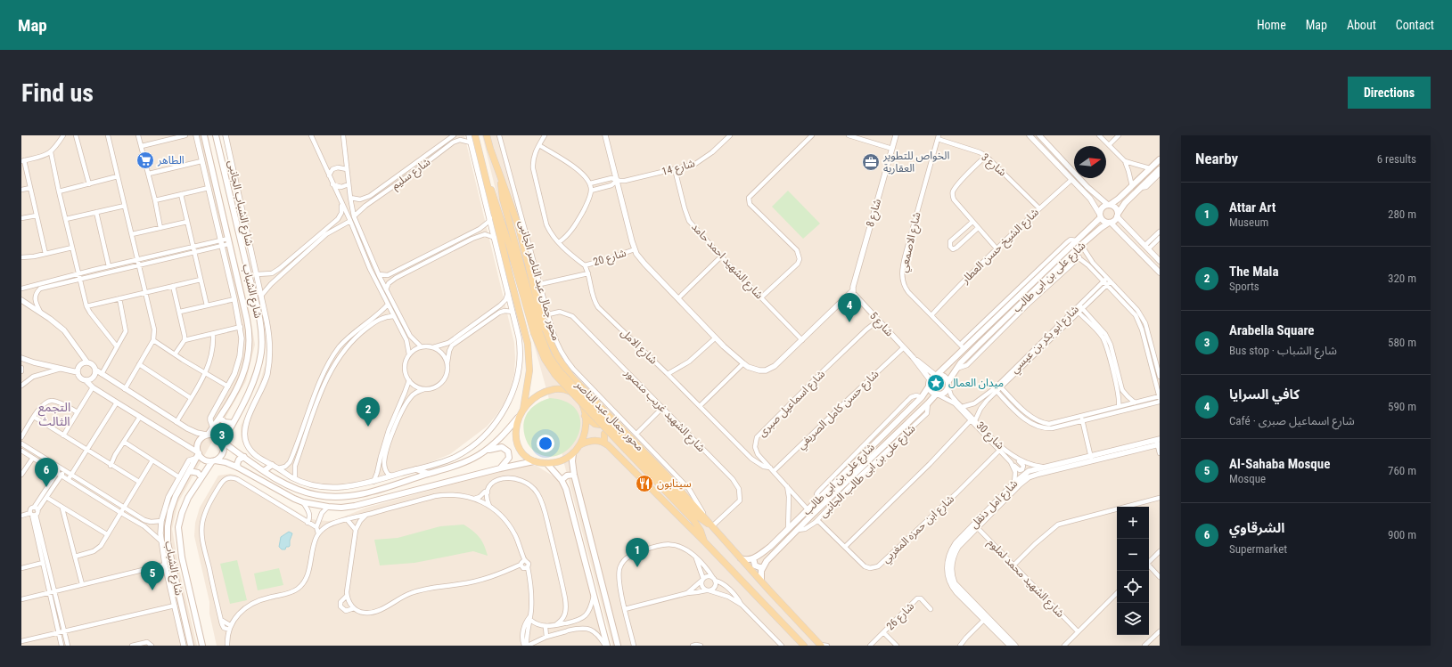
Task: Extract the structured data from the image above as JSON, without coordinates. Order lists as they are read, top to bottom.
{
  "streets": {
    "main road": ["شارع على بن ابى طالب", "شارع الشباب", "محور جمال عبد الناصر"],
    "street": [
      "شارع 3",
      "شارع 14",
      "شارع سليم",
      "شارع الشباب الجانبى",
      "شارع 8",
      "شارع الاصمعي",
      "شارع الشيخ حسن العطار",
      "شارع 20",
      "شارع الشهيد احمد حامد",
      "محور جمال عبد الناصر الجانبى",
      "شارع 5",
      "شارع ابو بكر بن عيسي",
      "شارع الامل",
      "شارع اسماعيل صبرى",
      "شارع حسن كامل الصريفي",
      "شارع الشهيد غريب منصور",
      "شارع 30",
      "شارع على بن ابى طالب الجانبى",
      "شارع امل دنقل",
      "شارع ابن حمزه المغربي",
      "شارع الشهيد محمد لملوم",
      "شارع 26"
    ]
  },
  "crossings": [
    ["شارع 3", "شارع الاصمعي"],
    ["شارع 3", "شارع الشيخ حسن العطار"],
    ["شارع 14", "شارع الشهيد احمد حامد"],
    ["شارع 8", "شارع 5"],
    ["شارع الاصمعي", "شارع الشيخ حسن العطار"],
    ["شارع الاصمعي", "شارع على بن ابى طالب"],
    ["شارع 20", "شارع الامل"],
    ["شارع على بن ابى طالب", "شارع 5"],
    ["شارع على بن ابى طالب", "شارع اسماعيل صبرى"],
    ["شارع على بن ابى طالب", "شارع 30"],
    ["شارع على بن ابى طالب", "شارع على بن ابى طالب الجانبى"],
    ["محور جمال عبد الناصر الجانبى", "شارع الشهيد غريب منصور"],
    ["محور جمال عبد الناصر الجانبى", "محور جمال عبد الناصر"],
    ["شارع 5", "شارع اسماعيل صبرى"],
    ["شارع 5", "شارع حسن كامل الصريفي"],
    ["شارع 5", "شارع 30"],
    ["شارع ابو بكر بن عيسي", "شارع 30"],
    ["شارع ابو بكر بن عيسي", "شارع ابن حمزه المغربي"],
    ["شارع الامل", "شارع اسماعيل صبرى"],
    ["شارع الامل", "شارع حسن كامل الصريفي"],
    ["شارع اسماعيل صبرى", "شارع حسن كامل الصريفي"],
    ["شارع الشهيد غريب منصور", "محور جمال عبد الناصر"],
    ["شارع 30", "شارع امل دنقل"],
    ["شارع 30", "شارع ابن حمزه المغربي"],
    ["شارع على بن ابى طالب الجانبى", "شارع ابن حمزه المغربي"],
    ["شارع امل دنقل", "شارع الشهيد محمد لملوم"]
  ],
  "districts": ["التجمع الثالث"],
  "places": {
    "supermarket": ["الطاهر"],
    "office": ["الخواص للتطوير العقارية"],
    "place": ["ميدان العمال"],
    "restaurant": ["سينابون"]
  },
  "north": "right",
  "page": {
    "header": "Map",
    "nav": [
      "Home",
      "Map",
      "About",
      "Contact"
    ],
    "buttons": "Directions",
    "title": "Find us",
    "heading": ["Nearby", "6 results"],
    "list": [
      {
        "mark": "1",
        "name": "Attar Art",
        "note": "Museum",
        "value": "280 m"
      },
      {
        "mark": "2",
        "name": "The Mala",
        "note": "Sports",
        "value": "320 m"
      },
      {
        "mark": "3",
        "name": "Arabella Square",
        "note": "Bus stop · شارع الشباب",
        "value": "580 m"
      },
      {
        "mark": "4",
        "name": "كافي السرايا",
        "note": "Café · شارع اسماعيل صبرى",
        "value": "590 m"
      },
      {
        "mark": "5",
        "name": "Al-Sahaba Mosque",
        "note": "Mosque",
        "value": "760 m"
      },
      {
        "mark": "6",
        "name": "الشرقاوي",
        "note": "Supermarket",
        "value": "900 m"
      }
    ],
    "pins": [
      "4",
      "2",
      "3",
      "6",
      "1",
      "5"
    ],
    "map_buttons": ["+", "−"]
  }
}
